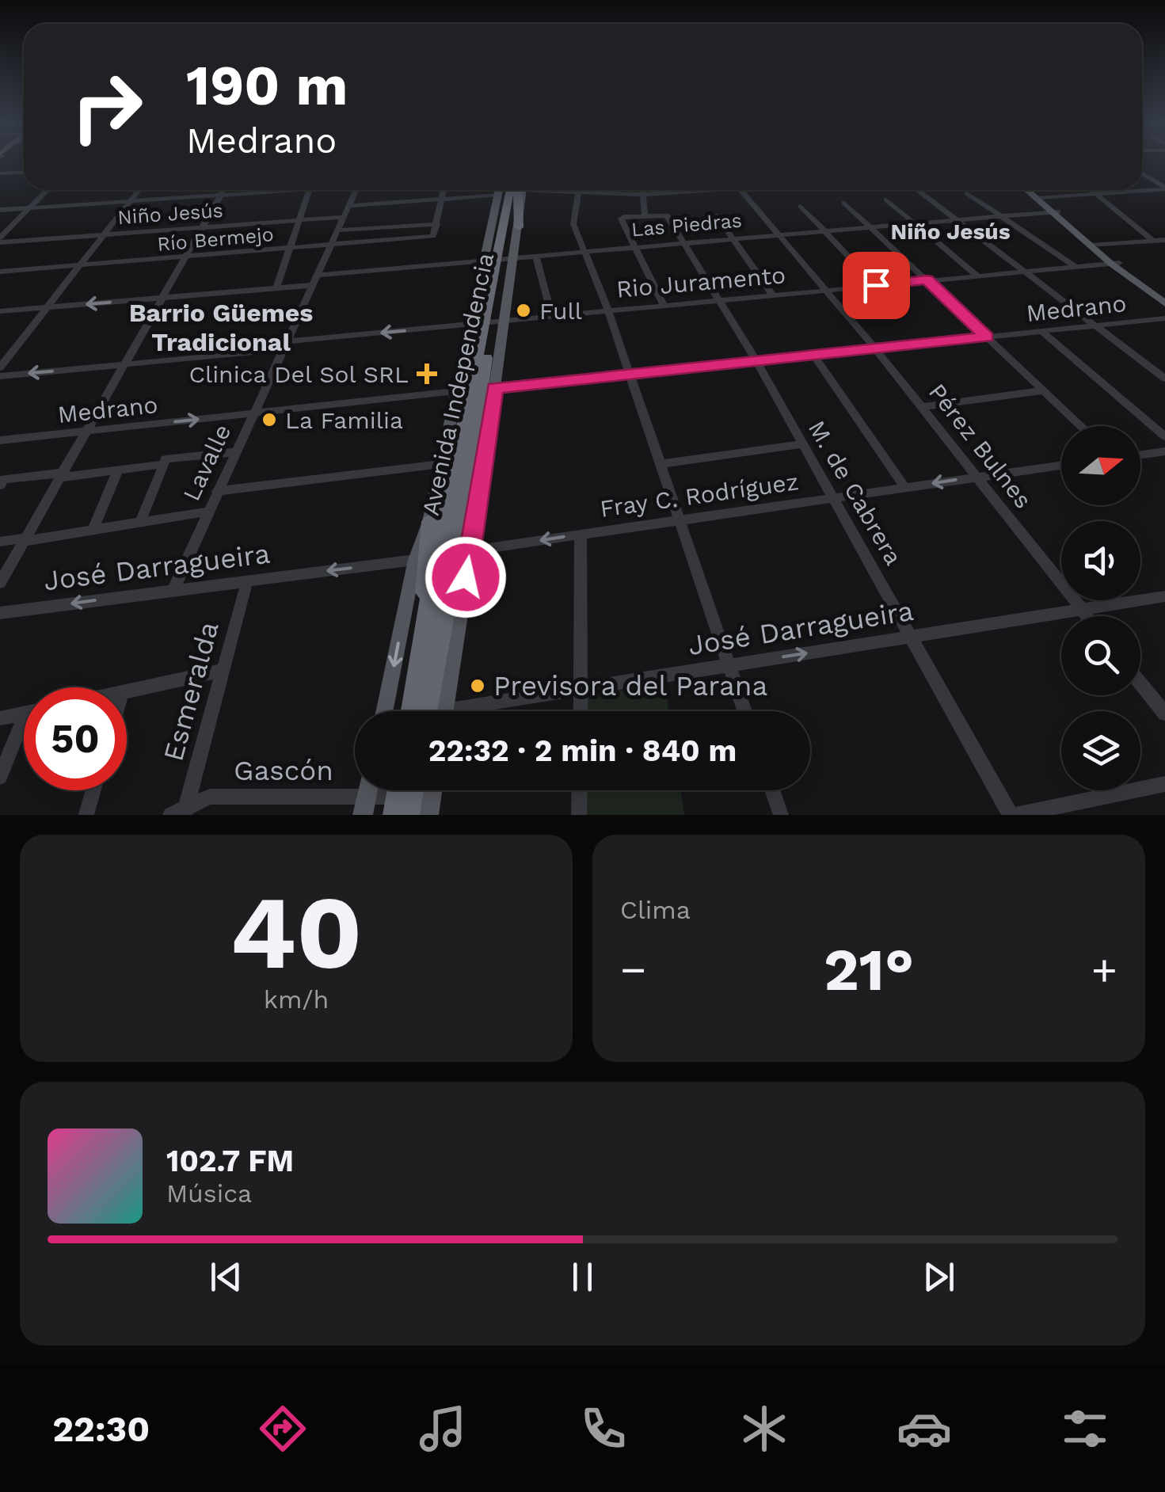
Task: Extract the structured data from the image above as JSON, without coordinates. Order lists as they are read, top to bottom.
{
  "streets": {
    "highway": ["Avenida Independencia"],
    "street": [
      "Niño Jesús",
      "Las Piedras",
      "Río Bermejo",
      "Rio Juramento",
      "Medrano",
      "Pérez Bulnes",
      "Lavalle",
      "M. de Cabrera",
      "Fray C. Rodríguez",
      "José Darragueira",
      "Esmeralda",
      "Gascón"
    ]
  },
  "crossings": [
    ["Niño Jesús", "Lavalle"],
    ["Las Piedras", "Avenida Independencia"],
    ["Las Piedras", "Pérez Bulnes"],
    ["Las Piedras", "Lavalle"],
    ["Las Piedras", "M. de Cabrera"],
    ["Río Bermejo", "Lavalle"],
    ["Rio Juramento", "Avenida Independencia"],
    ["Rio Juramento", "Pérez Bulnes"],
    ["Rio Juramento", "Lavalle"],
    ["Rio Juramento", "M. de Cabrera"],
    ["Medrano", "Avenida Independencia"],
    ["Medrano", "Pérez Bulnes"],
    ["Medrano", "Lavalle"],
    ["Medrano", "M. de Cabrera"],
    ["Avenida Independencia", "Fray C. Rodríguez"],
    ["Avenida Independencia", "José Darragueira"],
    ["Pérez Bulnes", "Fray C. Rodríguez"],
    ["Pérez Bulnes", "José Darragueira"],
    ["Lavalle", "José Darragueira"],
    ["M. de Cabrera", "Fray C. Rodríguez"],
    ["M. de Cabrera", "José Darragueira"],
    ["José Darragueira", "Esmeralda"],
    ["Esmeralda", "Gascón"]
  ],
  "districts": ["Niño Jesús", "Barrio Güemes Tradicional"],
  "places": {
    "other": ["Full", "La Familia", "Previsora del Parana"],
    "health": ["Clinica Del Sol SRL"]
  },
  "north": "right",
  "page": {
    "turn": ["190 m", "Medrano"],
    "limit": "50",
    "trip": "22:32 · 2 min · 840 m",
    "tile": [
      ["40", "km/h"],
      "Clima"
    ],
    "heat": ["−", "21°", "+"],
    "song": ["102.7 FM", "Música"],
    "tabs": "22:30"
  }
}
